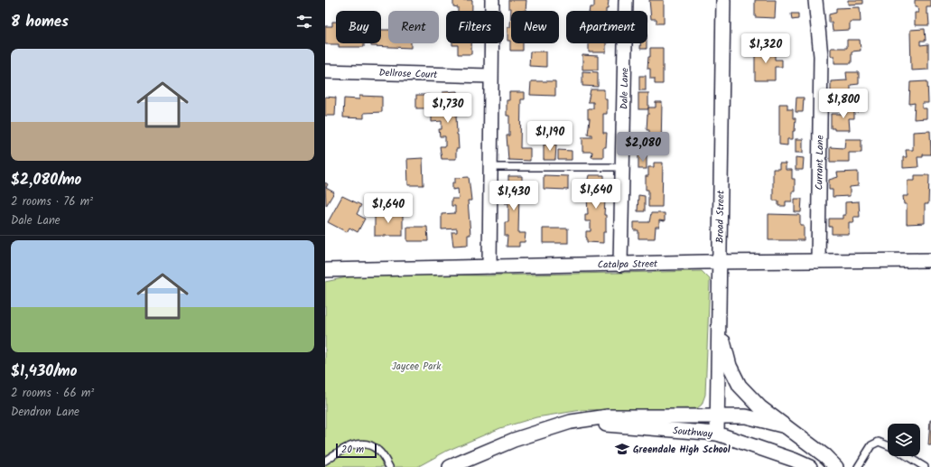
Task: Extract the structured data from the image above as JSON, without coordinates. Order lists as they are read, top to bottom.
{
  "streets": {
    "street": [
      "Dellrose Court",
      "Dale Lane",
      "Currant Lane",
      "Broad Street",
      "Catalpa Street",
      "Southway"
    ]
  },
  "crossings": [
    ["Dale Lane", "Catalpa Street"],
    ["Currant Lane", "Catalpa Street"],
    ["Broad Street", "Catalpa Street"],
    ["Broad Street", "Southway"]
  ],
  "parks": ["Jaycee Park"],
  "places": {
    "school or university": ["Greendale High School"]
  },
  "scale_bar": "20 m",
  "page": {
    "heading": "8 homes",
    "chip": [
      "Buy",
      "Rent",
      "Filters",
      "New",
      "Apartment"
    ],
    "price": [
      "$1,320",
      "$1,800",
      "$1,730",
      "$1,190",
      "$2,080",
      "$1,640",
      "$1,430",
      "$1,640"
    ],
    "list": [
      {
        "name": "$2,080/mo",
        "note": "2 rooms · 76 m² · Dale Lane"
      },
      {
        "name": "$1,430/mo",
        "note": "2 rooms · 66 m² · Dendron Lane"
      }
    ],
    "scale": "20 m"
  }
}
